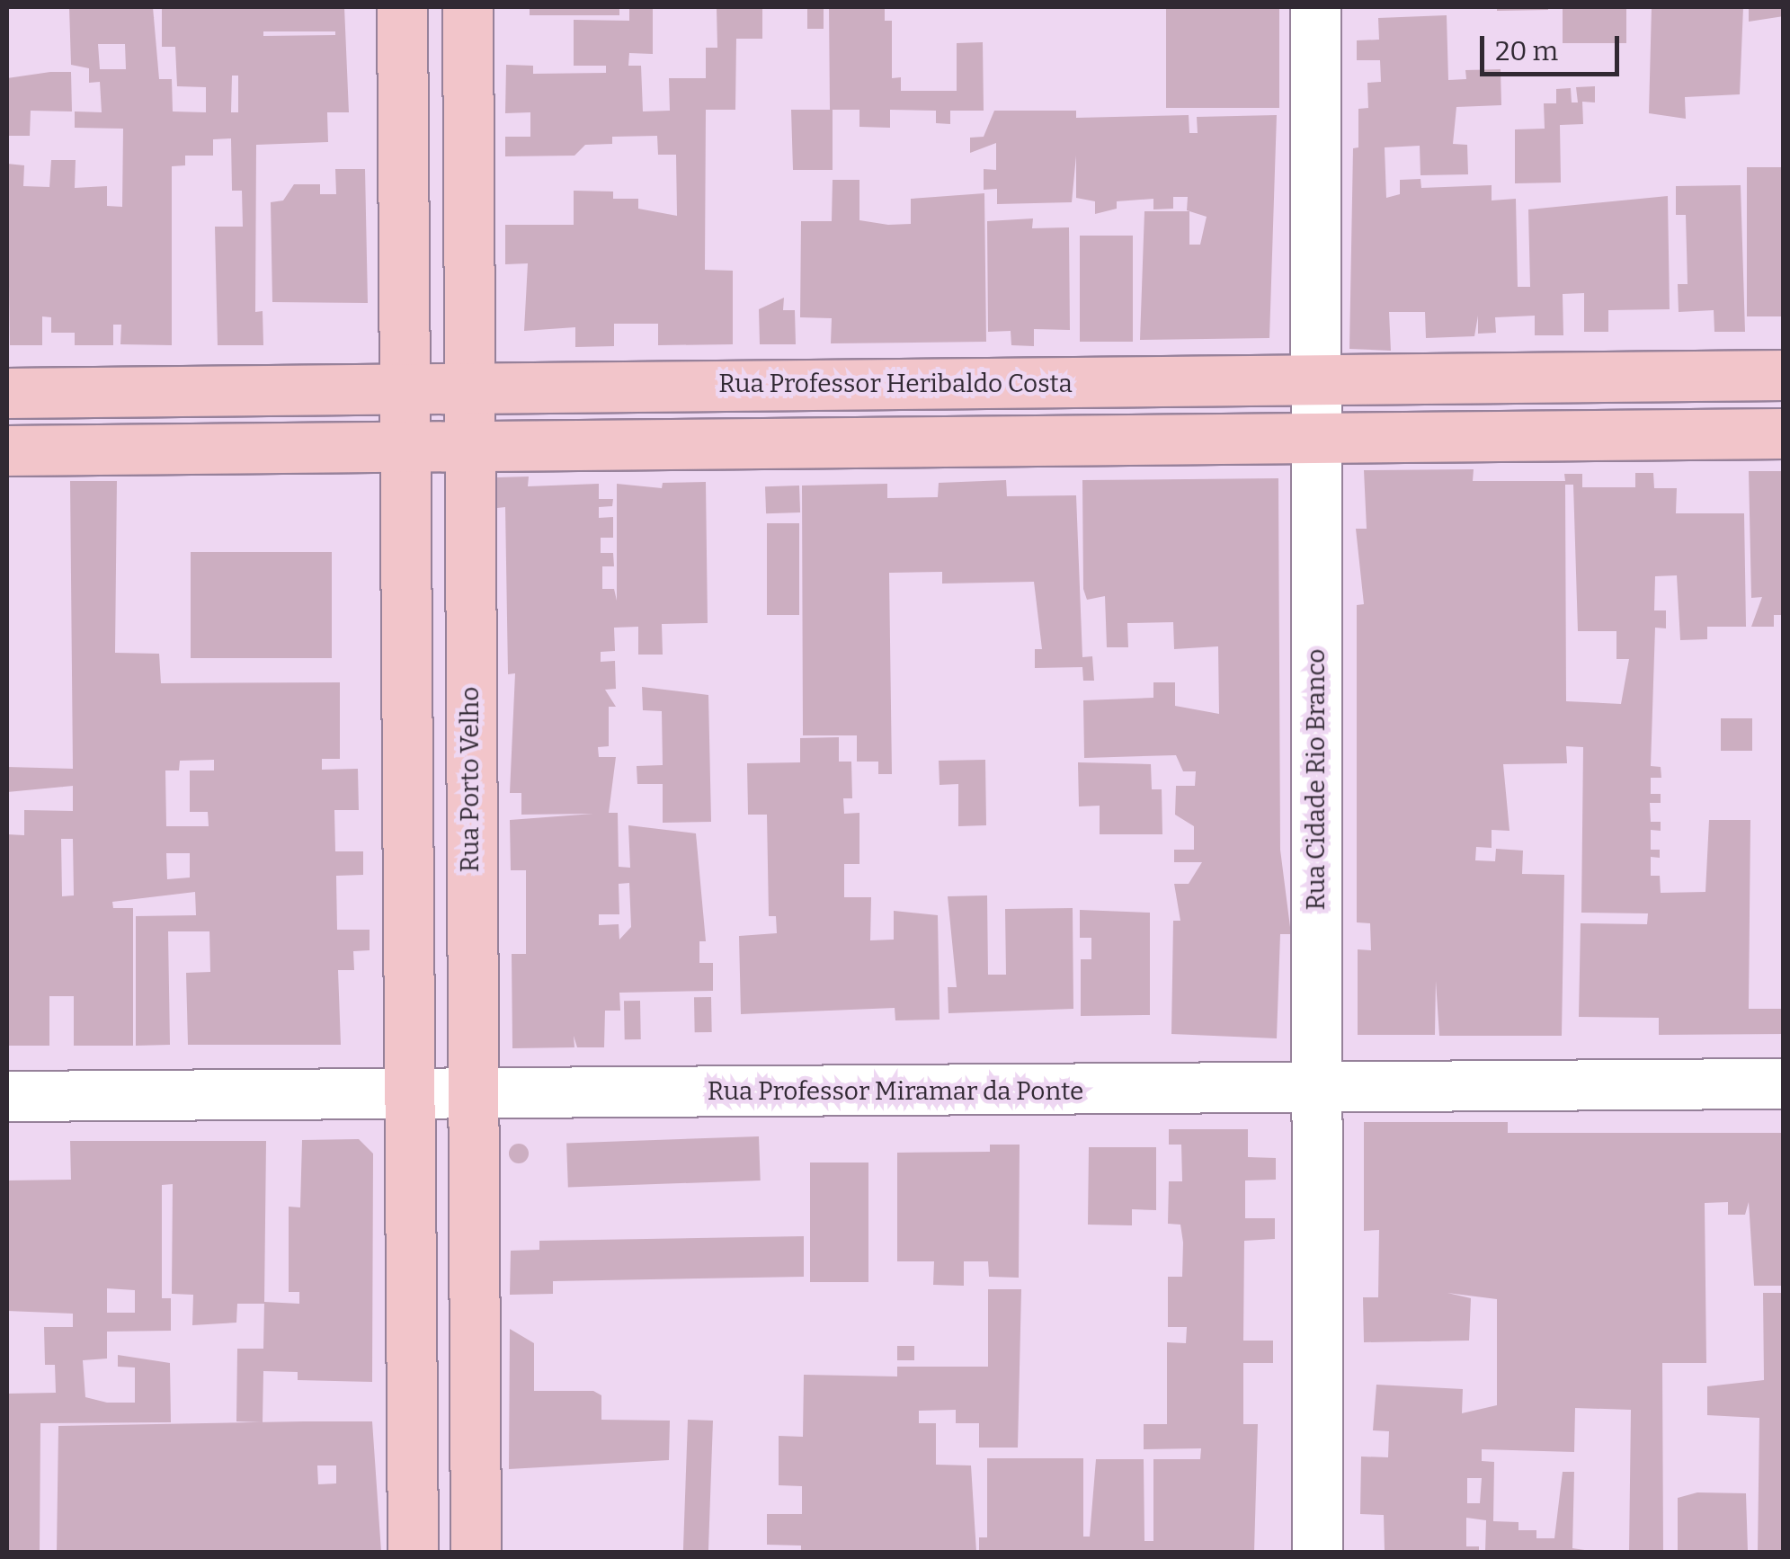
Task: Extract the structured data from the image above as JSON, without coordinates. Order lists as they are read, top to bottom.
{
  "streets": {
    "main road": ["Rua Professor Heribaldo Costa", "Rua Porto Velho"],
    "street": ["Rua Cidade Rio Branco", "Rua Professor Miramar da Ponte"]
  },
  "crossings": [
    ["Rua Professor Heribaldo Costa", "Rua Porto Velho"],
    ["Rua Professor Heribaldo Costa", "Rua Cidade Rio Branco"],
    ["Rua Porto Velho", "Rua Professor Miramar da Ponte"],
    ["Rua Cidade Rio Branco", "Rua Professor Miramar da Ponte"]
  ],
  "scale_bar": "20 m"
}
